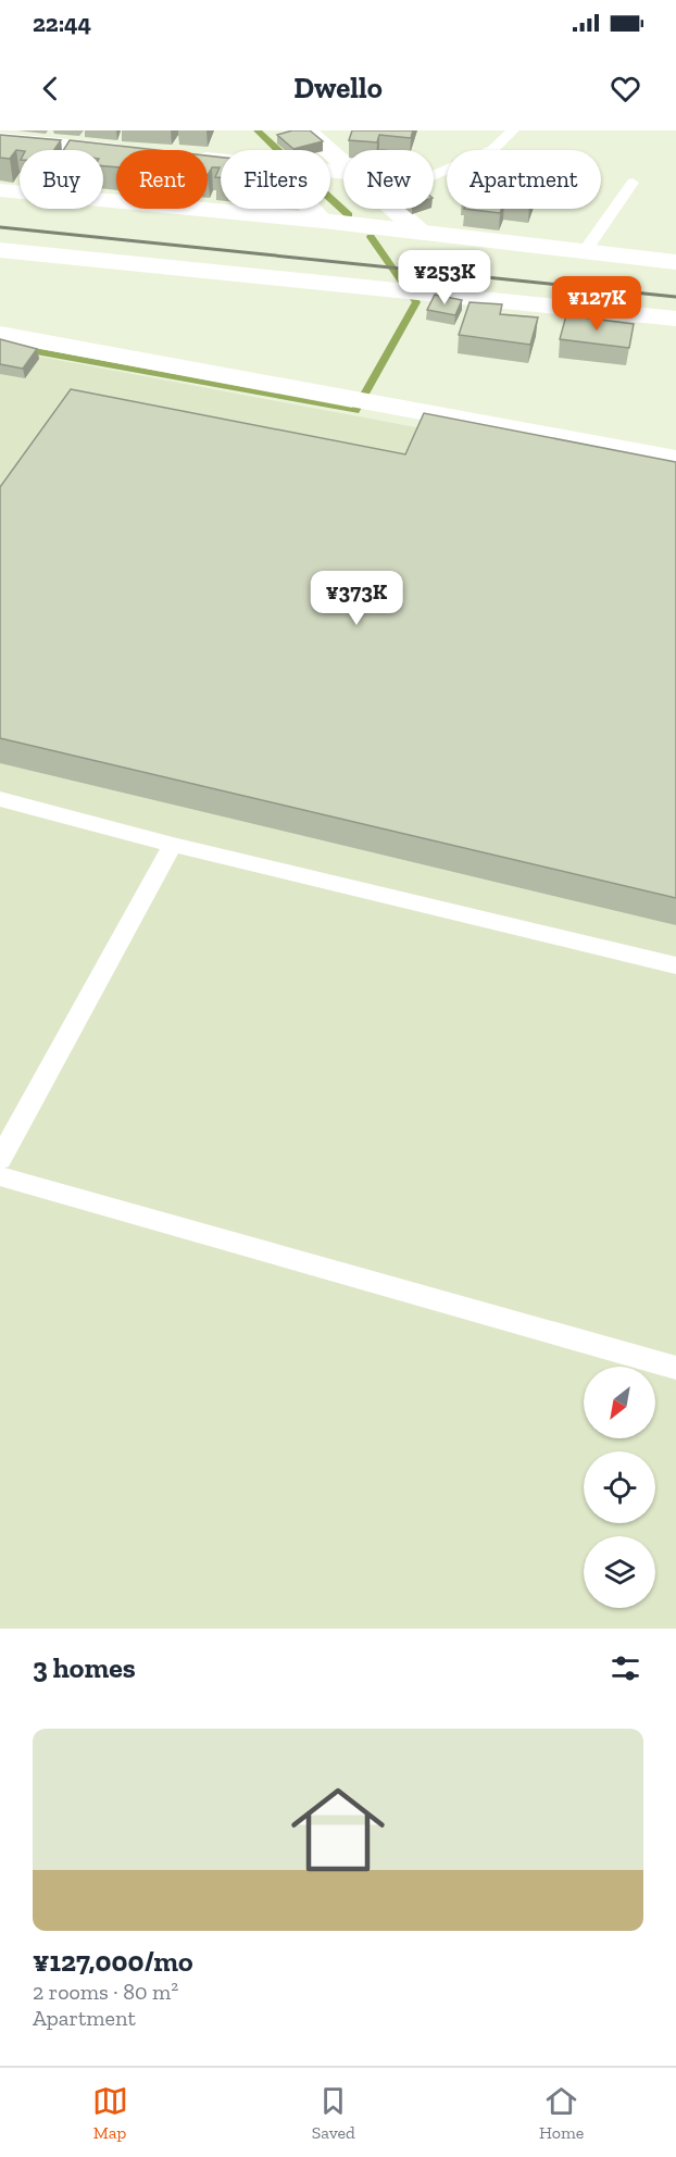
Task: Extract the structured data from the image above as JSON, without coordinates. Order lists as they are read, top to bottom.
{
  "north": "bottom left",
  "page": {
    "status": "22:44",
    "header": "Dwello",
    "chip": [
      "Buy",
      "Rent",
      "Filters",
      "New",
      "Apartment"
    ],
    "price": ["¥253K", "¥127K", "¥373K"],
    "heading": "3 homes",
    "list": [
      {
        "name": "¥127,000/mo",
        "note": "2 rooms · 80 m² · Apartment"
      }
    ],
    "tabs": ["Map", "Saved", "Home"]
  }
}
